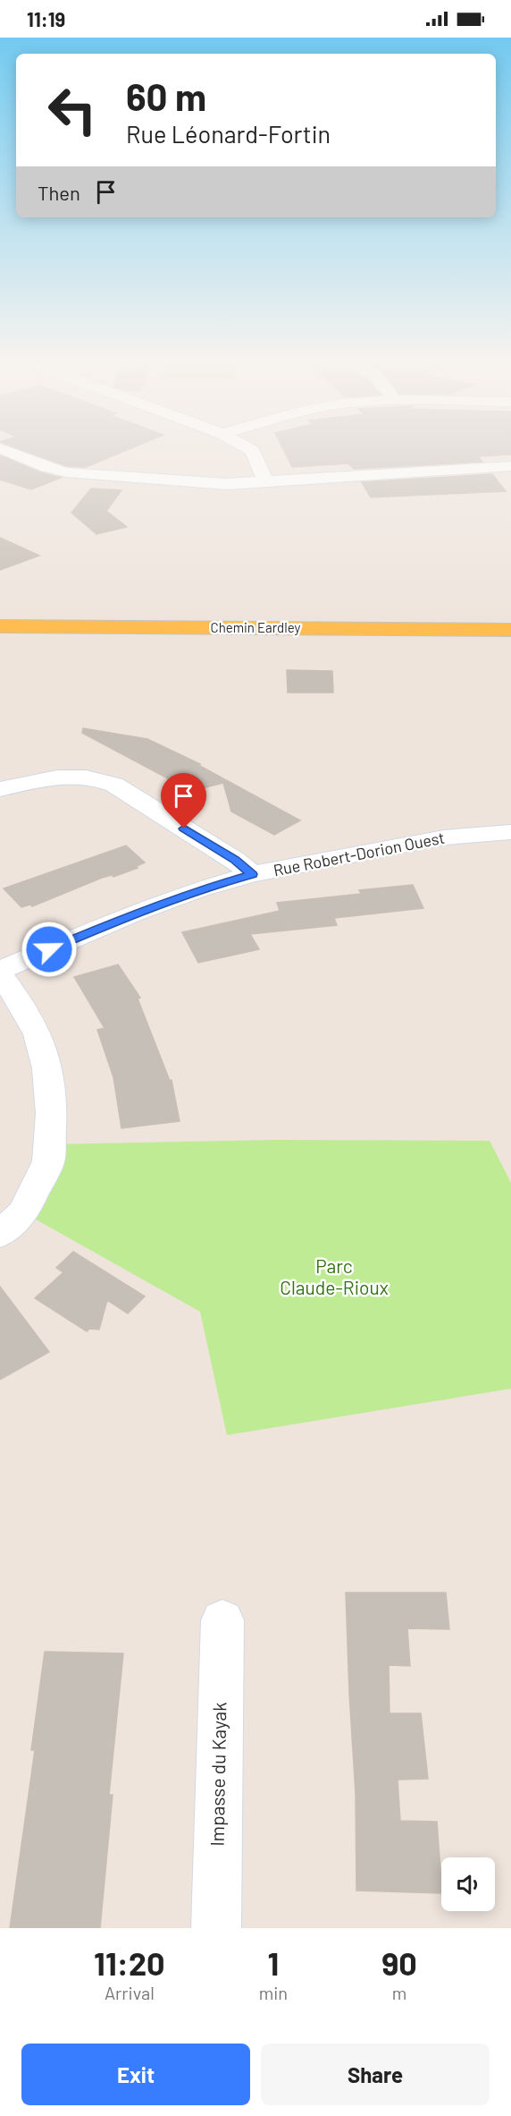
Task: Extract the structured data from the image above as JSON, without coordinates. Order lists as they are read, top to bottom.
{
  "streets": {
    "main road": ["Chemin Eardley"],
    "street": ["Rue Robert-Dorion Ouest", "Impasse du Kayak"]
  },
  "parks": ["Parc Claude-Rioux"],
  "page": {
    "status": "11:19",
    "turn": ["60 m", "Rue Léonard-Fortin"],
    "then": "Then",
    "eta": [
      "11:20",
      "Arrival",
      "1",
      "min",
      "90",
      "m"
    ],
    "buttons": ["Exit", "Share"]
  }
}
